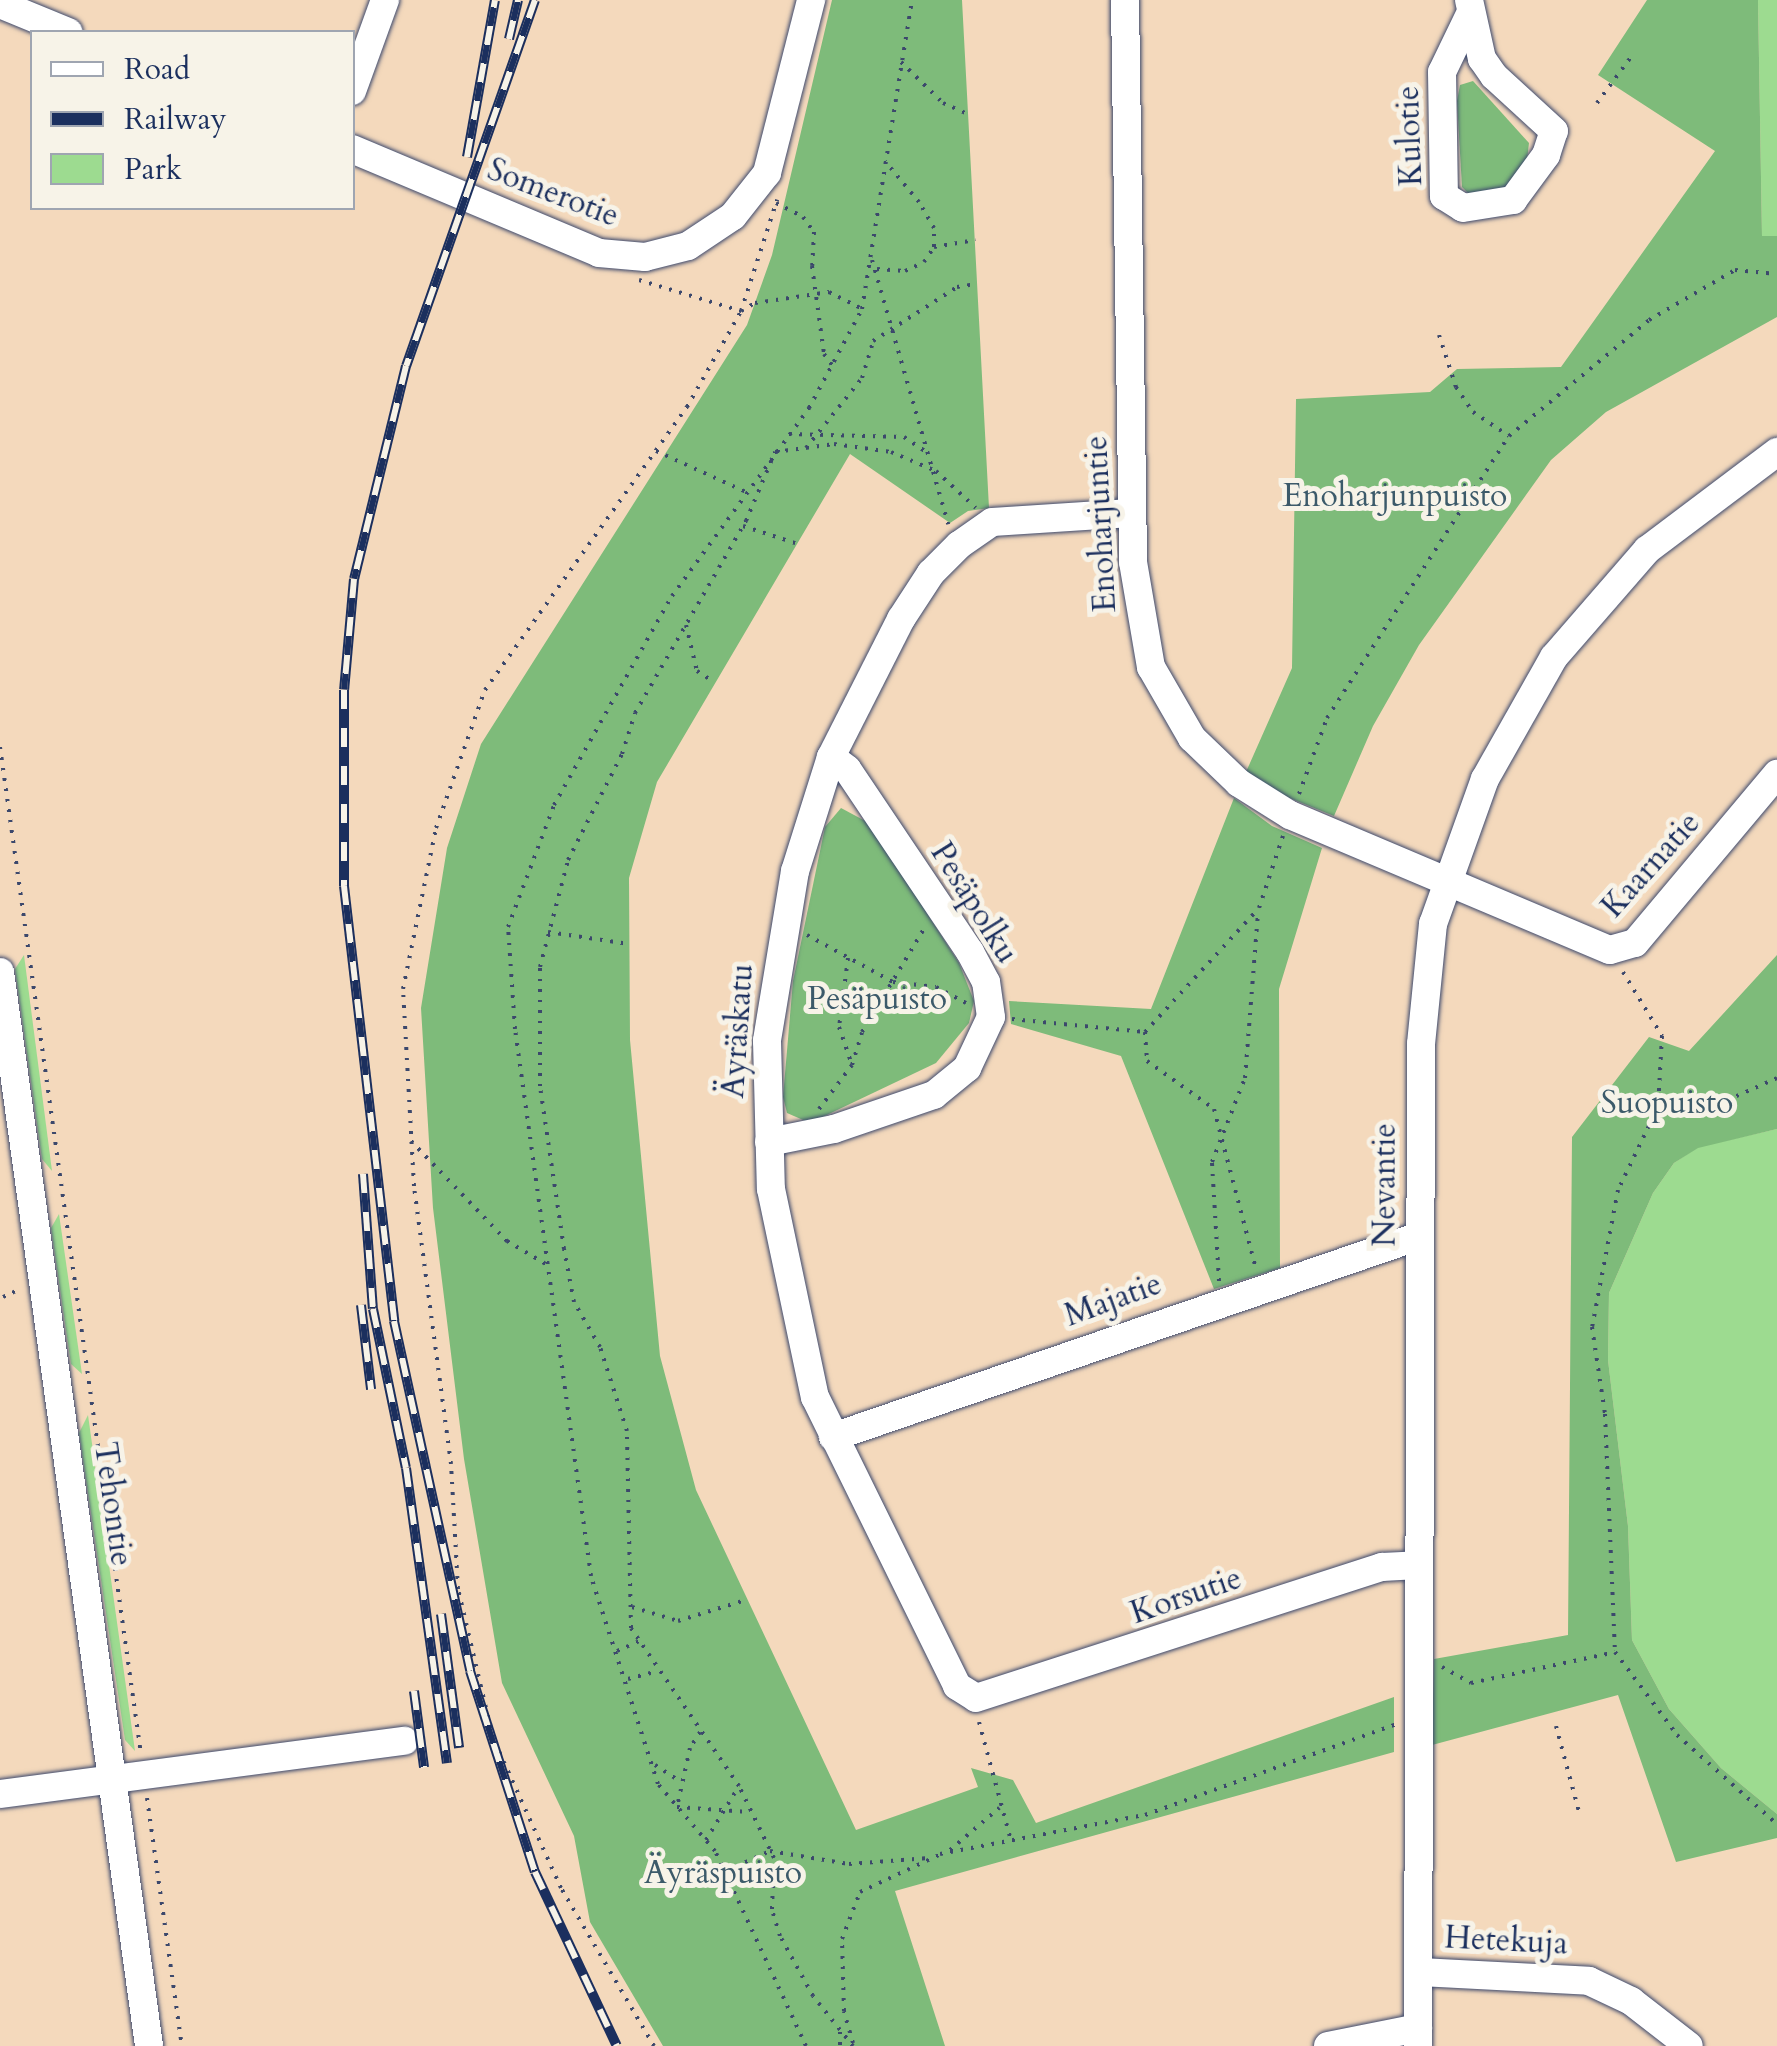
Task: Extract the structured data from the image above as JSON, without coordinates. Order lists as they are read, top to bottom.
{
  "streets": {
    "street": [
      "Kulotie",
      "Somerotie",
      "Enoharjuntie",
      "Kaarnatie",
      "Pesäpolku",
      "Äyräskatu",
      "Nevantie",
      "Majatie",
      "Tehontie",
      "Korsutie",
      "Hetekuja"
    ]
  },
  "crossings": [
    ["Enoharjuntie", "Kaarnatie"],
    ["Enoharjuntie", "Nevantie"],
    ["Kaarnatie", "Nevantie"],
    ["Pesäpolku", "Äyräskatu"],
    ["Äyräskatu", "Majatie"],
    ["Äyräskatu", "Korsutie"],
    ["Nevantie", "Majatie"],
    ["Nevantie", "Korsutie"],
    ["Nevantie", "Hetekuja"]
  ],
  "parks": [
    "Enoharjunpuisto",
    "Pesäpuisto",
    "Suopuisto",
    "Äyräspuisto"
  ],
  "legend": ["Road", "Railway", "Park"]
}
